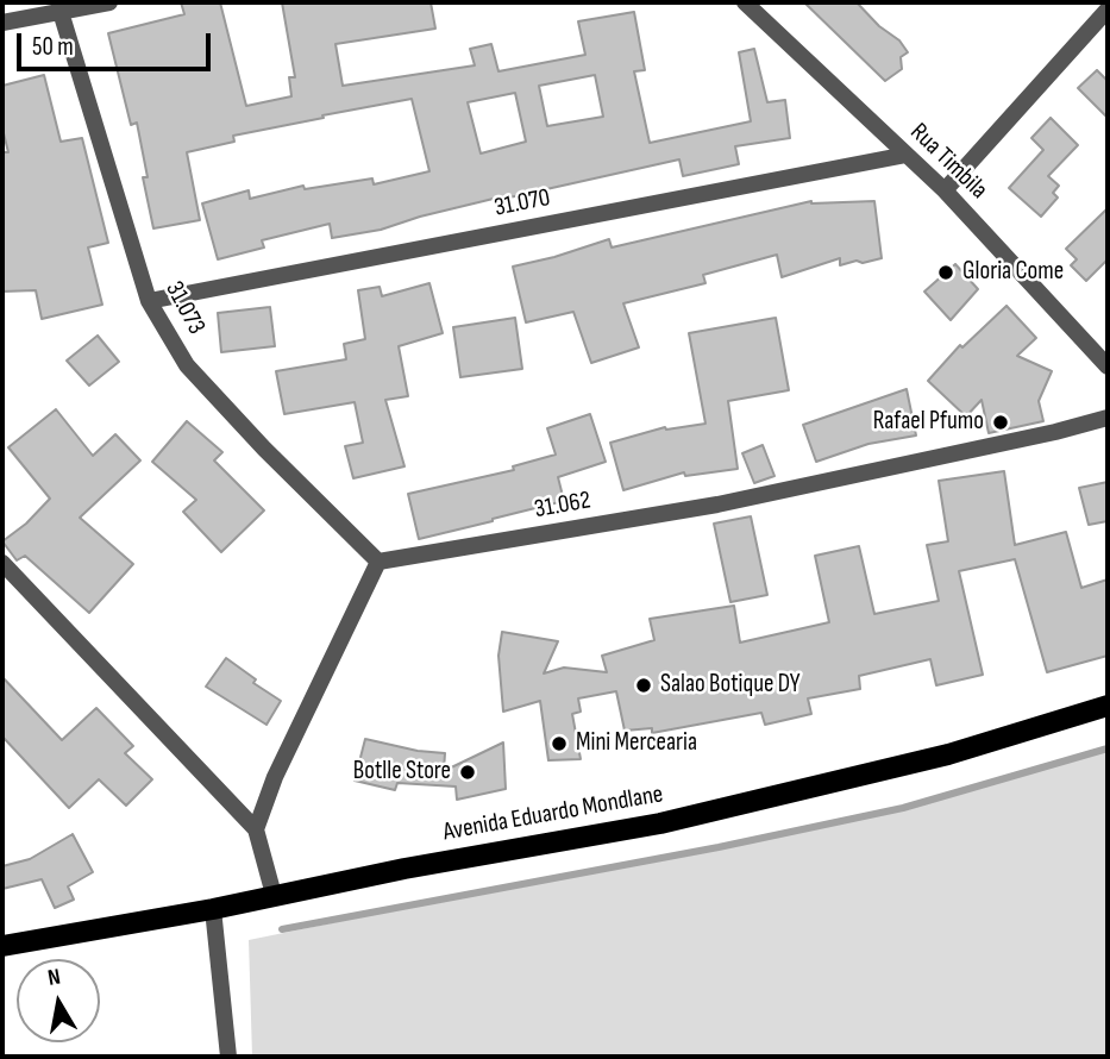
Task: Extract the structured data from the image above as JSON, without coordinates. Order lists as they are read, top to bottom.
{
  "streets": {
    "main road": ["Avenida Eduardo Mondlane"],
    "street": [
      "Rua Timbila",
      "31.070",
      "31.073",
      "31.062"
    ]
  },
  "crossings": [
    ["Rua Timbila", "31.070"],
    ["31.070", "31.073"],
    ["31.073", "31.062"]
  ],
  "places": [
    "Gloria Come",
    "Rafael Pfumo",
    "Salao Botique DY",
    "Mini Mercearia",
    "Botlle Store"
  ],
  "scale_bar": "50 m",
  "north": "top"
}
